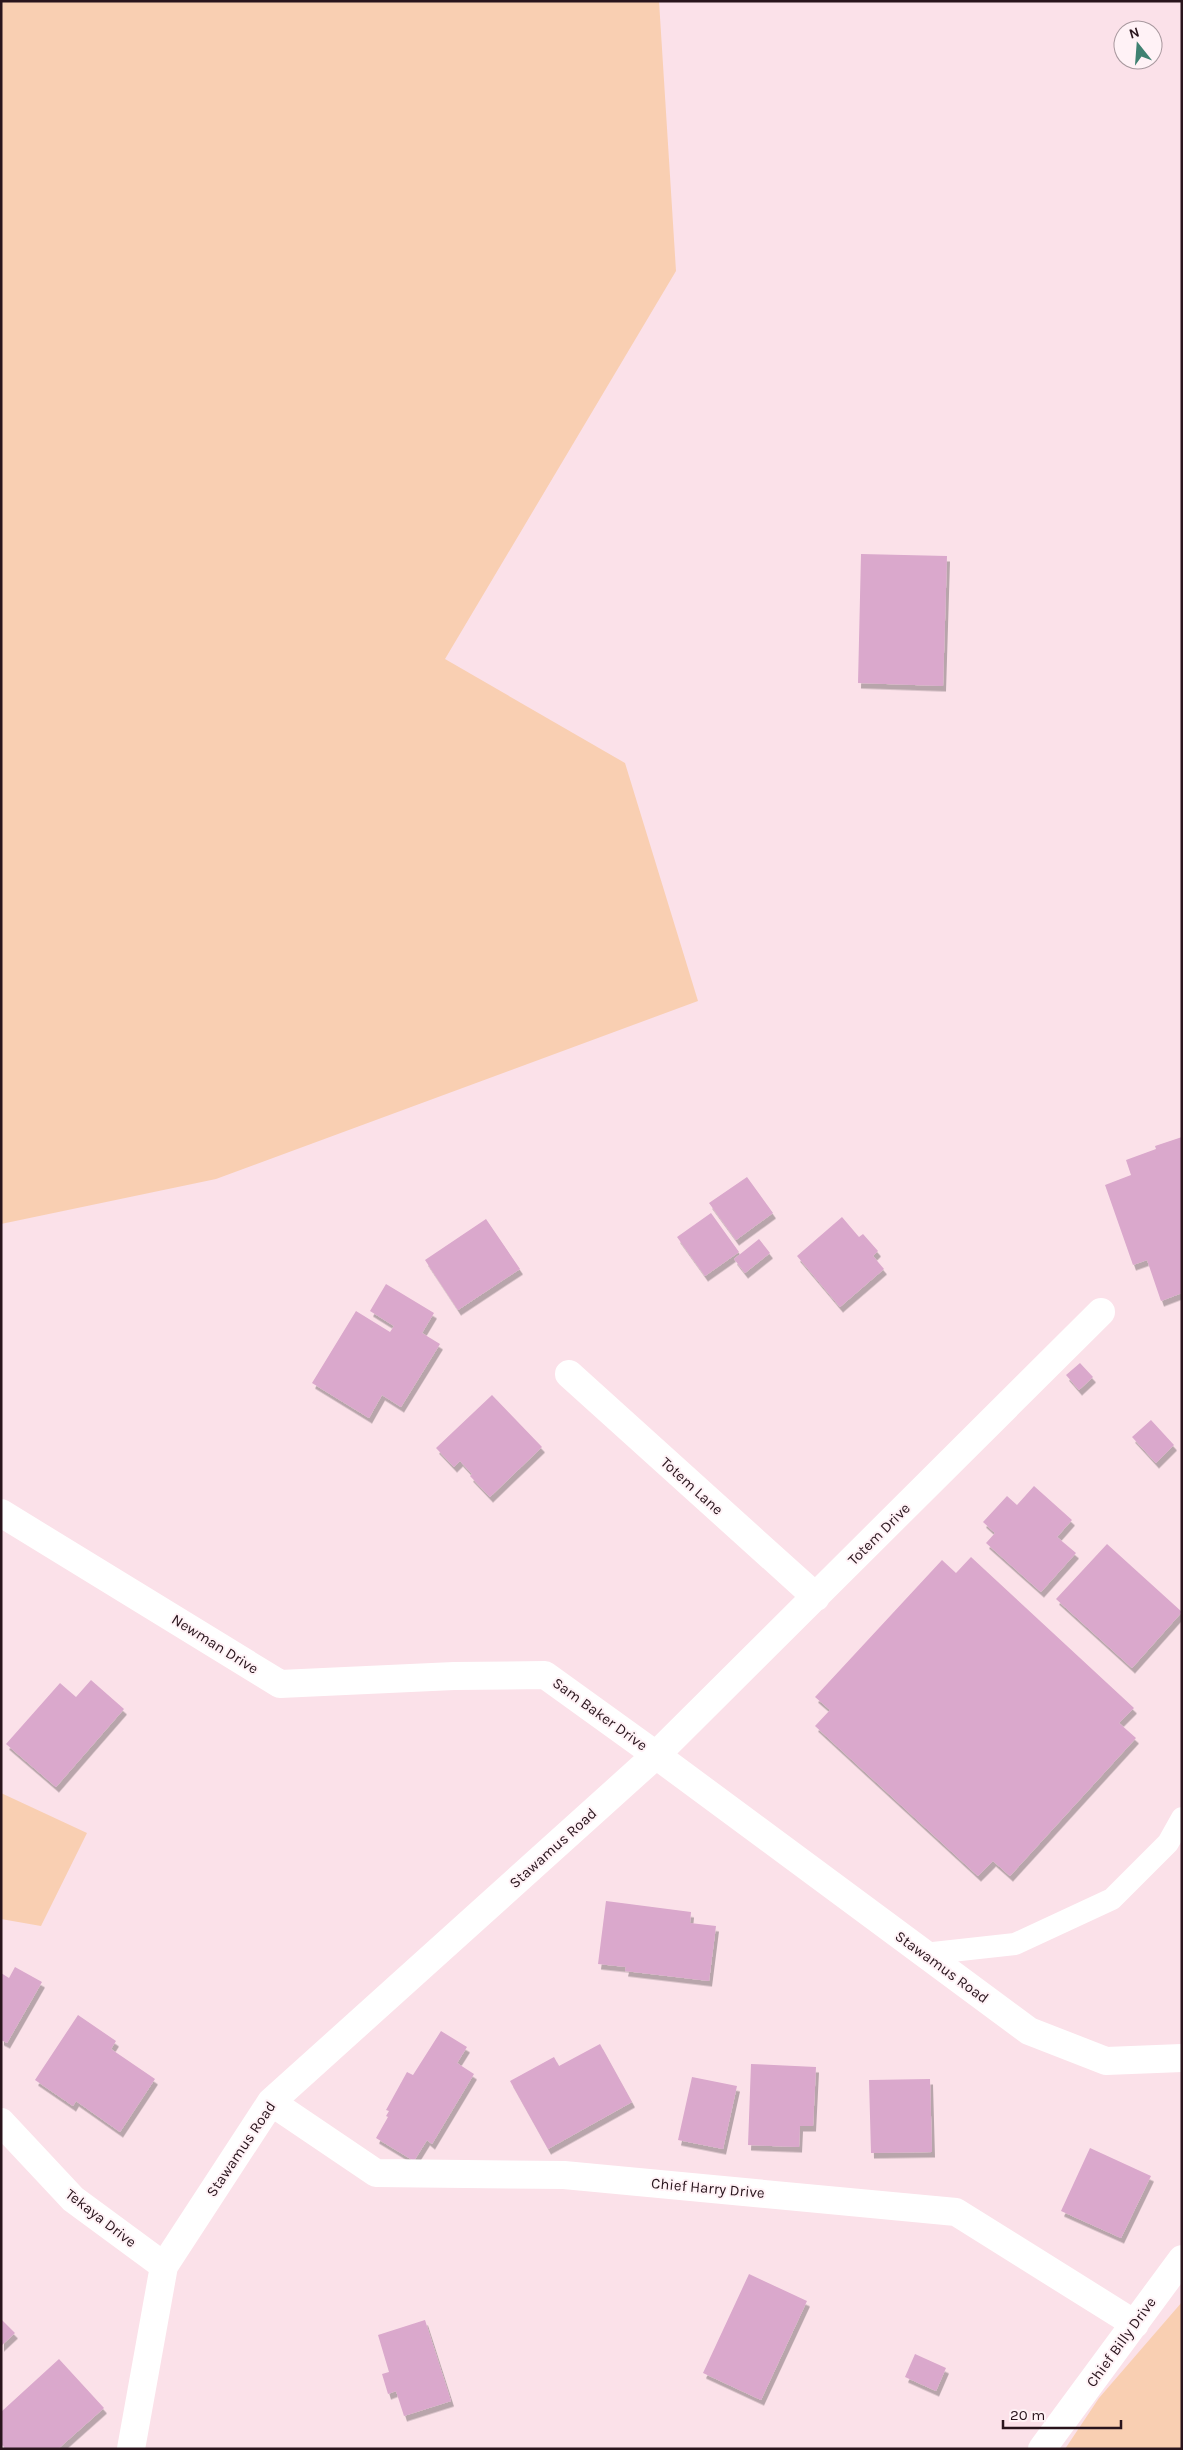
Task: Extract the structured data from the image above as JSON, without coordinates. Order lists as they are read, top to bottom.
{
  "streets": {
    "street": [
      "Totem Lane",
      "Totem Drive",
      "Newman Drive",
      "Sam Baker Drive",
      "Stawamus Road",
      "Chief Harry Drive",
      "Tekaya Drive",
      "Chief Billy Drive"
    ]
  },
  "crossings": [
    ["Totem Lane", "Totem Drive"],
    ["Totem Drive", "Sam Baker Drive"],
    ["Totem Drive", "Stawamus Road"],
    ["Newman Drive", "Sam Baker Drive"],
    ["Sam Baker Drive", "Stawamus Road"],
    ["Stawamus Road", "Chief Harry Drive"],
    ["Stawamus Road", "Tekaya Drive"],
    ["Chief Harry Drive", "Chief Billy Drive"]
  ],
  "scale_bar": "20 m",
  "north": "top"
}
